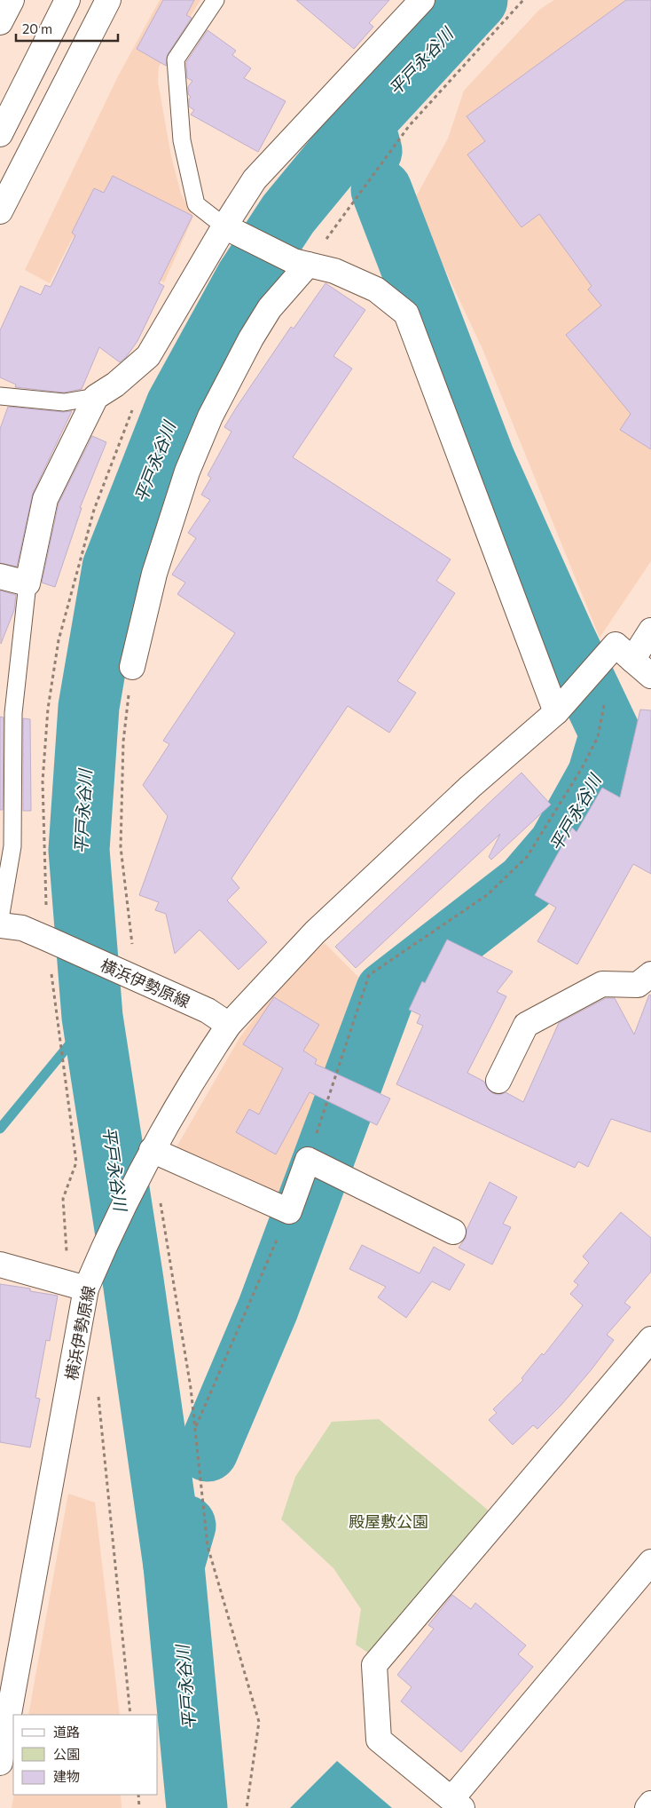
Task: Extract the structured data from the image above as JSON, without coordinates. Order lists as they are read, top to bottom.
{
  "streets": {
    "street": ["横浜伊勢原線"]
  },
  "water": ["平戸永谷川"],
  "parks": ["殿屋敷公園"],
  "legend": ["道路", "公園", "建物"],
  "scale_bar": "20 m"
}
